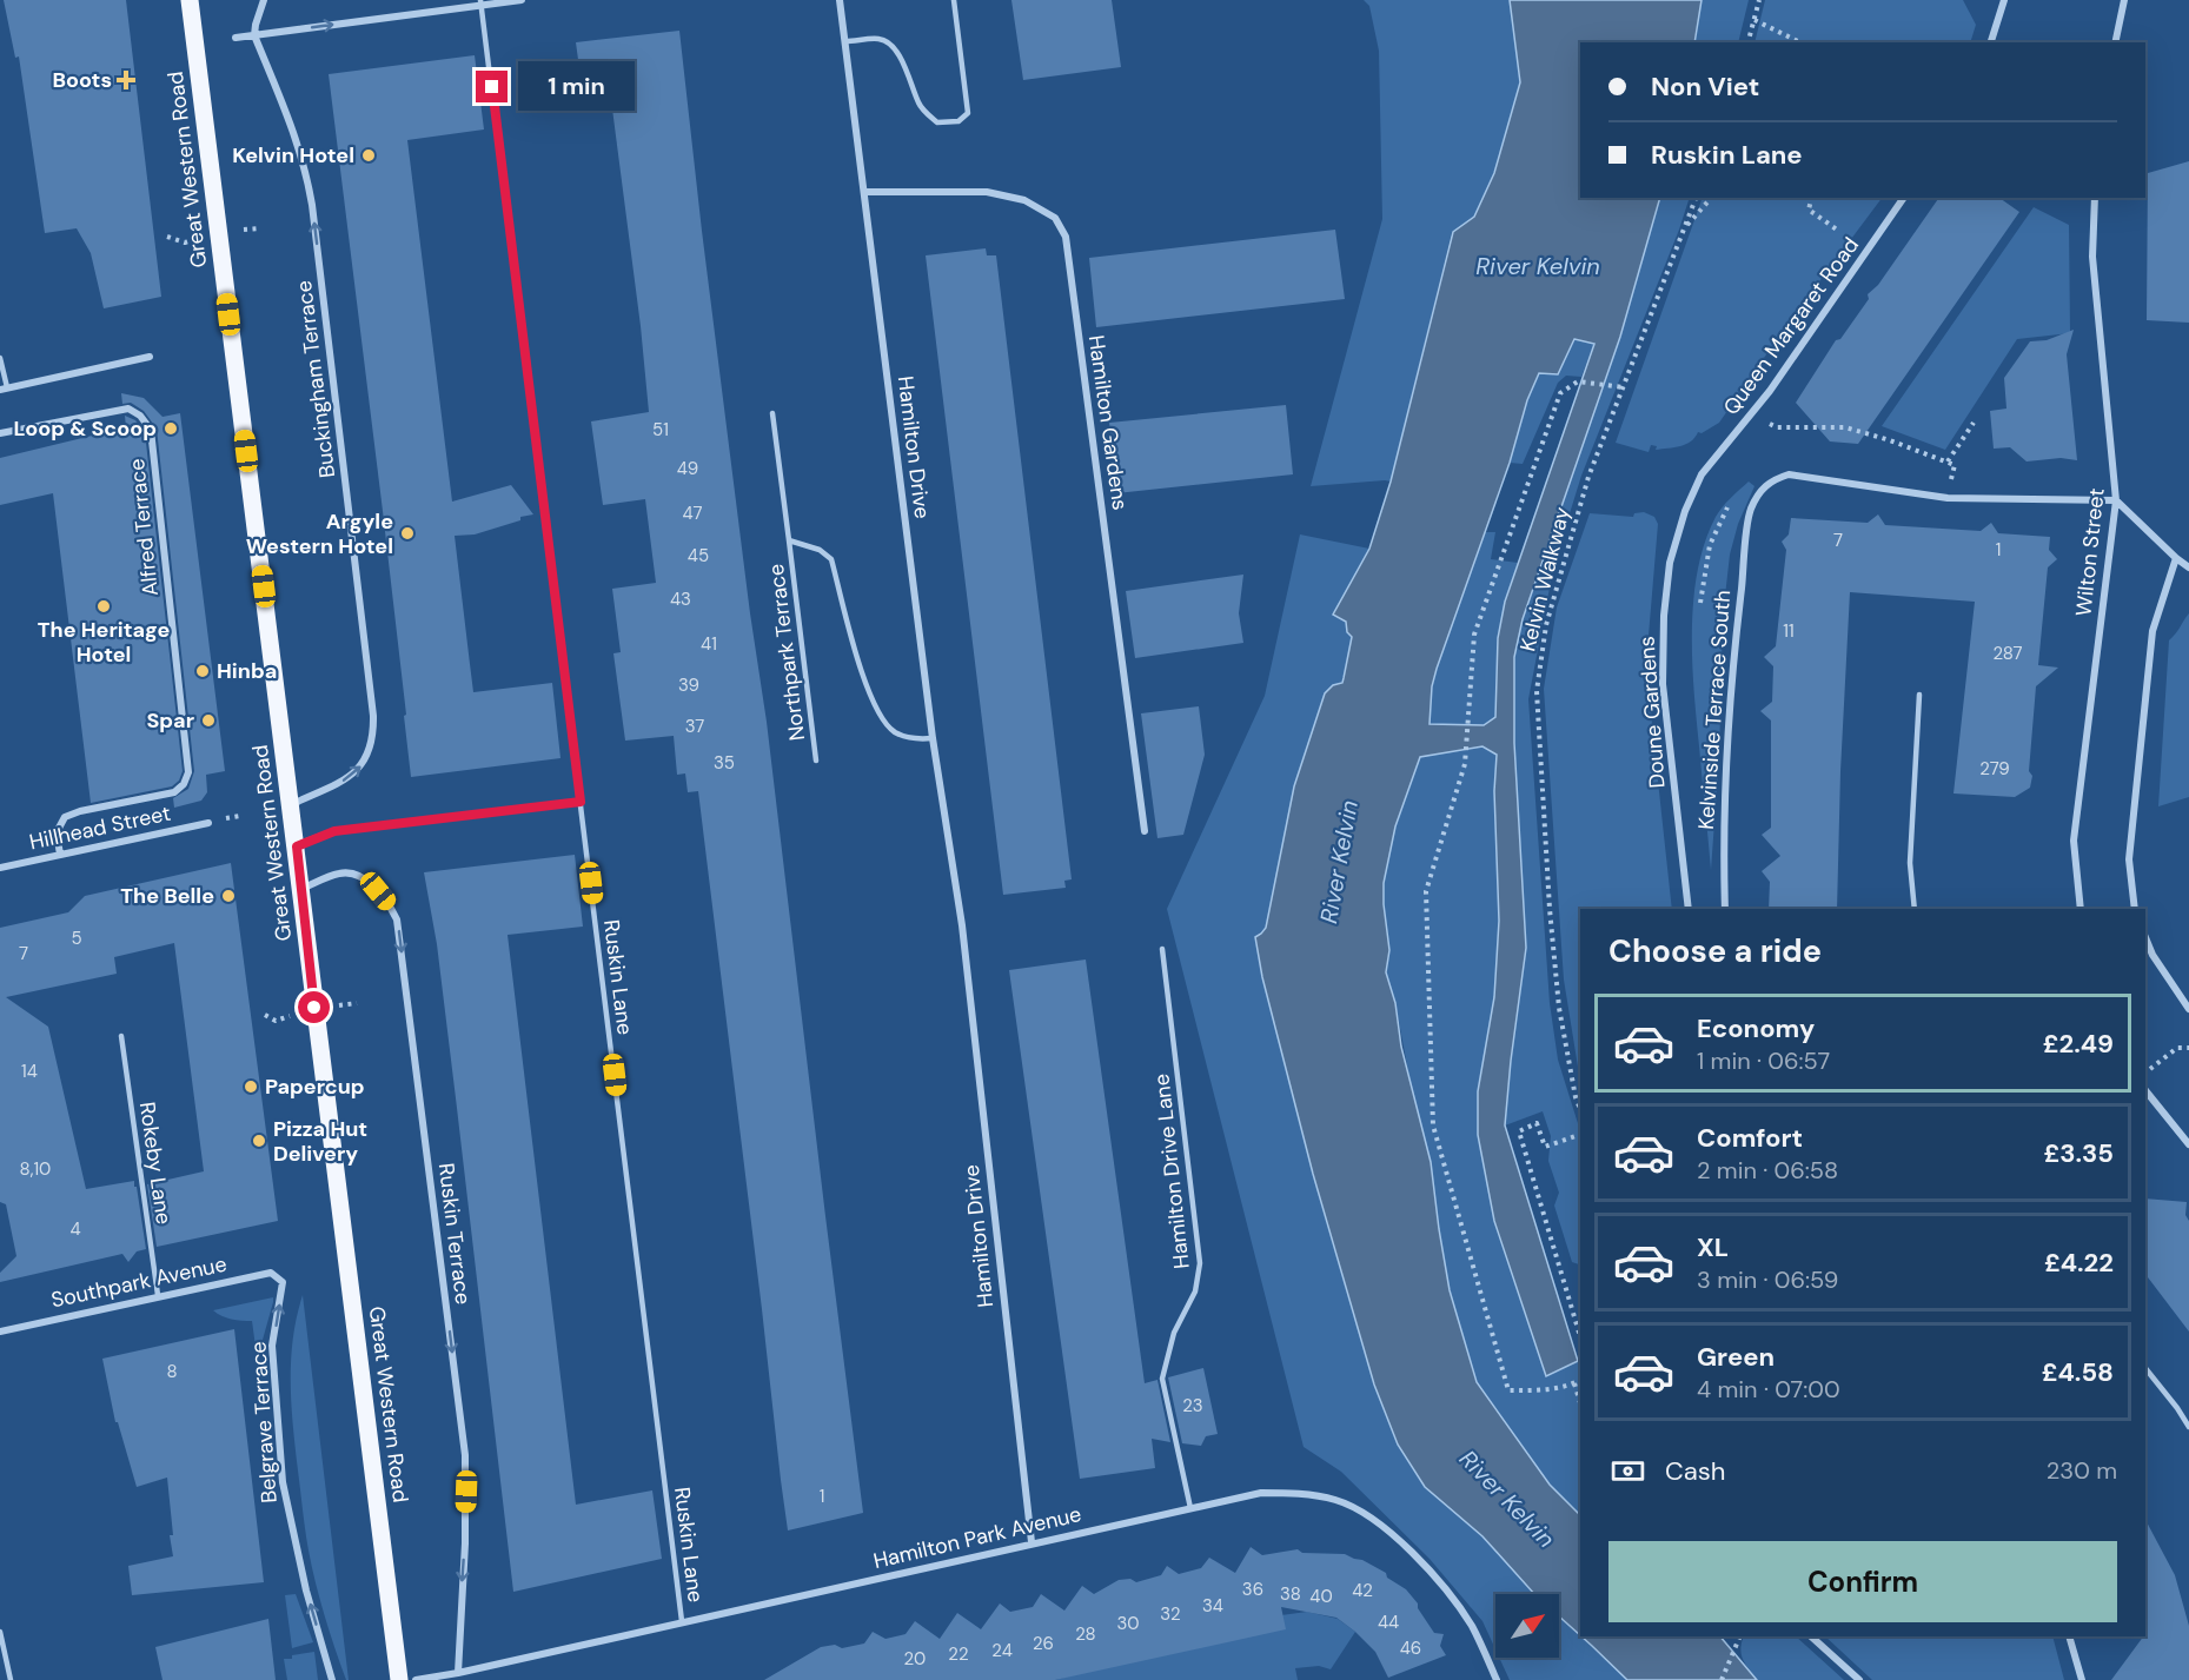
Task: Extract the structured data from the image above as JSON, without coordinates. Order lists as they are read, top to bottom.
{
  "streets": {
    "main road": ["Great Western Road"],
    "street": [
      "Queen Margaret Road",
      "Buckingham Terrace",
      "Hamilton Gardens",
      "Hamilton Drive",
      "Alfred Terrace",
      "Wilton Street",
      "Kelvinside Terrace South",
      "Doune Gardens",
      "Hillhead Street",
      "Ruskin Terrace",
      "Southpark Avenue",
      "Belgrave Terrace",
      "Hamilton Park Avenue"
    ],
    "lane": [
      "Northpark Terrace",
      "Ruskin Lane",
      "Rokeby Lane",
      "Hamilton Drive Lane"
    ],
    "path": ["Kelvin Walkway"]
  },
  "crossings": [
    ["Great Western Road", "Buckingham Terrace"],
    ["Great Western Road", "Ruskin Terrace"],
    ["Queen Margaret Road", "Doune Gardens"],
    ["Hamilton Gardens", "Hamilton Drive"],
    ["Hamilton Drive", "Northpark Terrace"],
    ["Hamilton Drive", "Hamilton Park Avenue"],
    ["Alfred Terrace", "Hillhead Street"],
    ["Wilton Street", "Kelvinside Terrace South"],
    ["Ruskin Lane", "Hamilton Park Avenue"],
    ["Rokeby Lane", "Southpark Avenue"],
    ["Hamilton Drive Lane", "Hamilton Park Avenue"],
    ["Ruskin Terrace", "Hamilton Park Avenue"],
    ["Southpark Avenue", "Belgrave Terrace"]
  ],
  "one_way": ["Buckingham Terrace", "Ruskin Terrace", "Belgrave Terrace"],
  "water": ["River Kelvin"],
  "places": {
    "health": ["Boots"],
    "other": [
      "Kelvin Hotel",
      "Loop & Scoop",
      "Argyle Western Hotel",
      "The Heritage Hotel",
      "Hinba",
      "Spar",
      "The Belle",
      "Papercup",
      "Pizza Hut Delivery"
    ]
  },
  "house_numbers": [
    "51",
    "49",
    "47",
    "7",
    "1",
    "45",
    "43",
    "11",
    "41",
    "287",
    "39",
    "37",
    "35",
    "279",
    "5",
    "7",
    "14",
    "8,10",
    "4",
    "8",
    "23",
    "1",
    "36",
    "42",
    "38",
    "40",
    "34",
    "32",
    "44",
    "30",
    "28",
    "26",
    "46",
    "24",
    "22",
    "20"
  ],
  "north": "top right",
  "page": {
    "banner": ["Non Viet", "Ruskin Lane"],
    "bubble": "1 min",
    "heading": "Choose a ride",
    "list": [
      {
        "name": "Economy",
        "note": "1 min · 06:57",
        "value": "£2.49"
      },
      {
        "name": "Comfort",
        "note": "2 min · 06:58",
        "value": "£3.35"
      },
      {
        "name": "XL",
        "note": "3 min · 06:59",
        "value": "£4.22"
      },
      {
        "name": "Green",
        "note": "4 min · 07:00",
        "value": "£4.58"
      }
    ],
    "pay": ["Cash", "230 m"],
    "buttons": "Confirm"
  }
}
